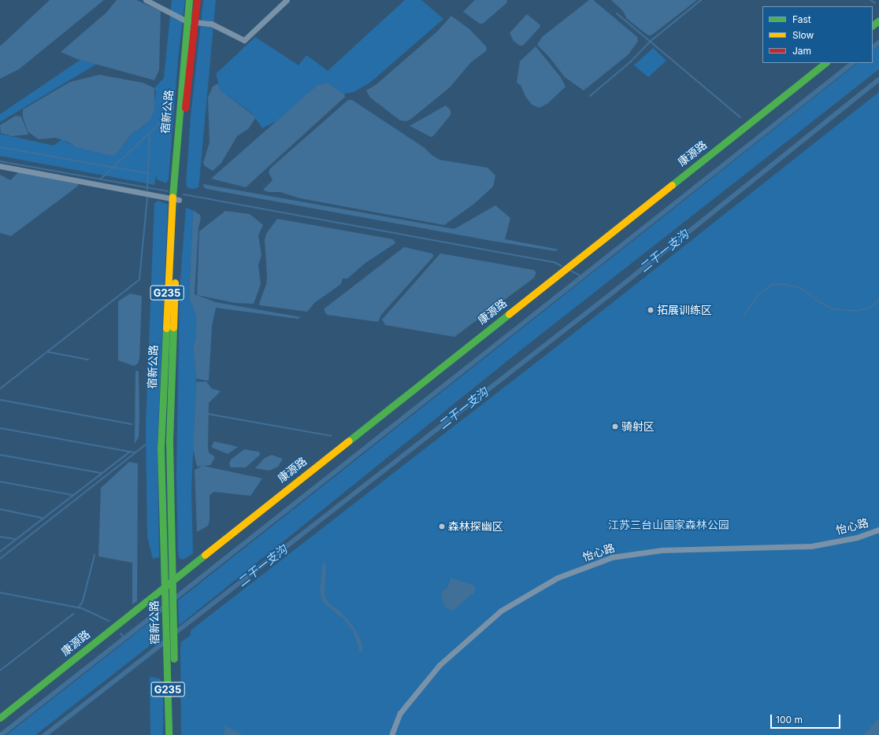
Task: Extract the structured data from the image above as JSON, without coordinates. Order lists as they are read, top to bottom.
{
  "streets": {
    "main road": ["宿新公路", "康源路", "G235"],
    "street": ["怡心路"]
  },
  "crossings": [
    ["宿新公路", "康源路"]
  ],
  "water": ["二干一支沟"],
  "parks": ["江苏三台山国家森林公园"],
  "places": ["拓展训练区", "骑射区", "森林探幽区"],
  "legend": ["Fast", "Slow", "Jam"],
  "scale_bar": "100 m"
}
